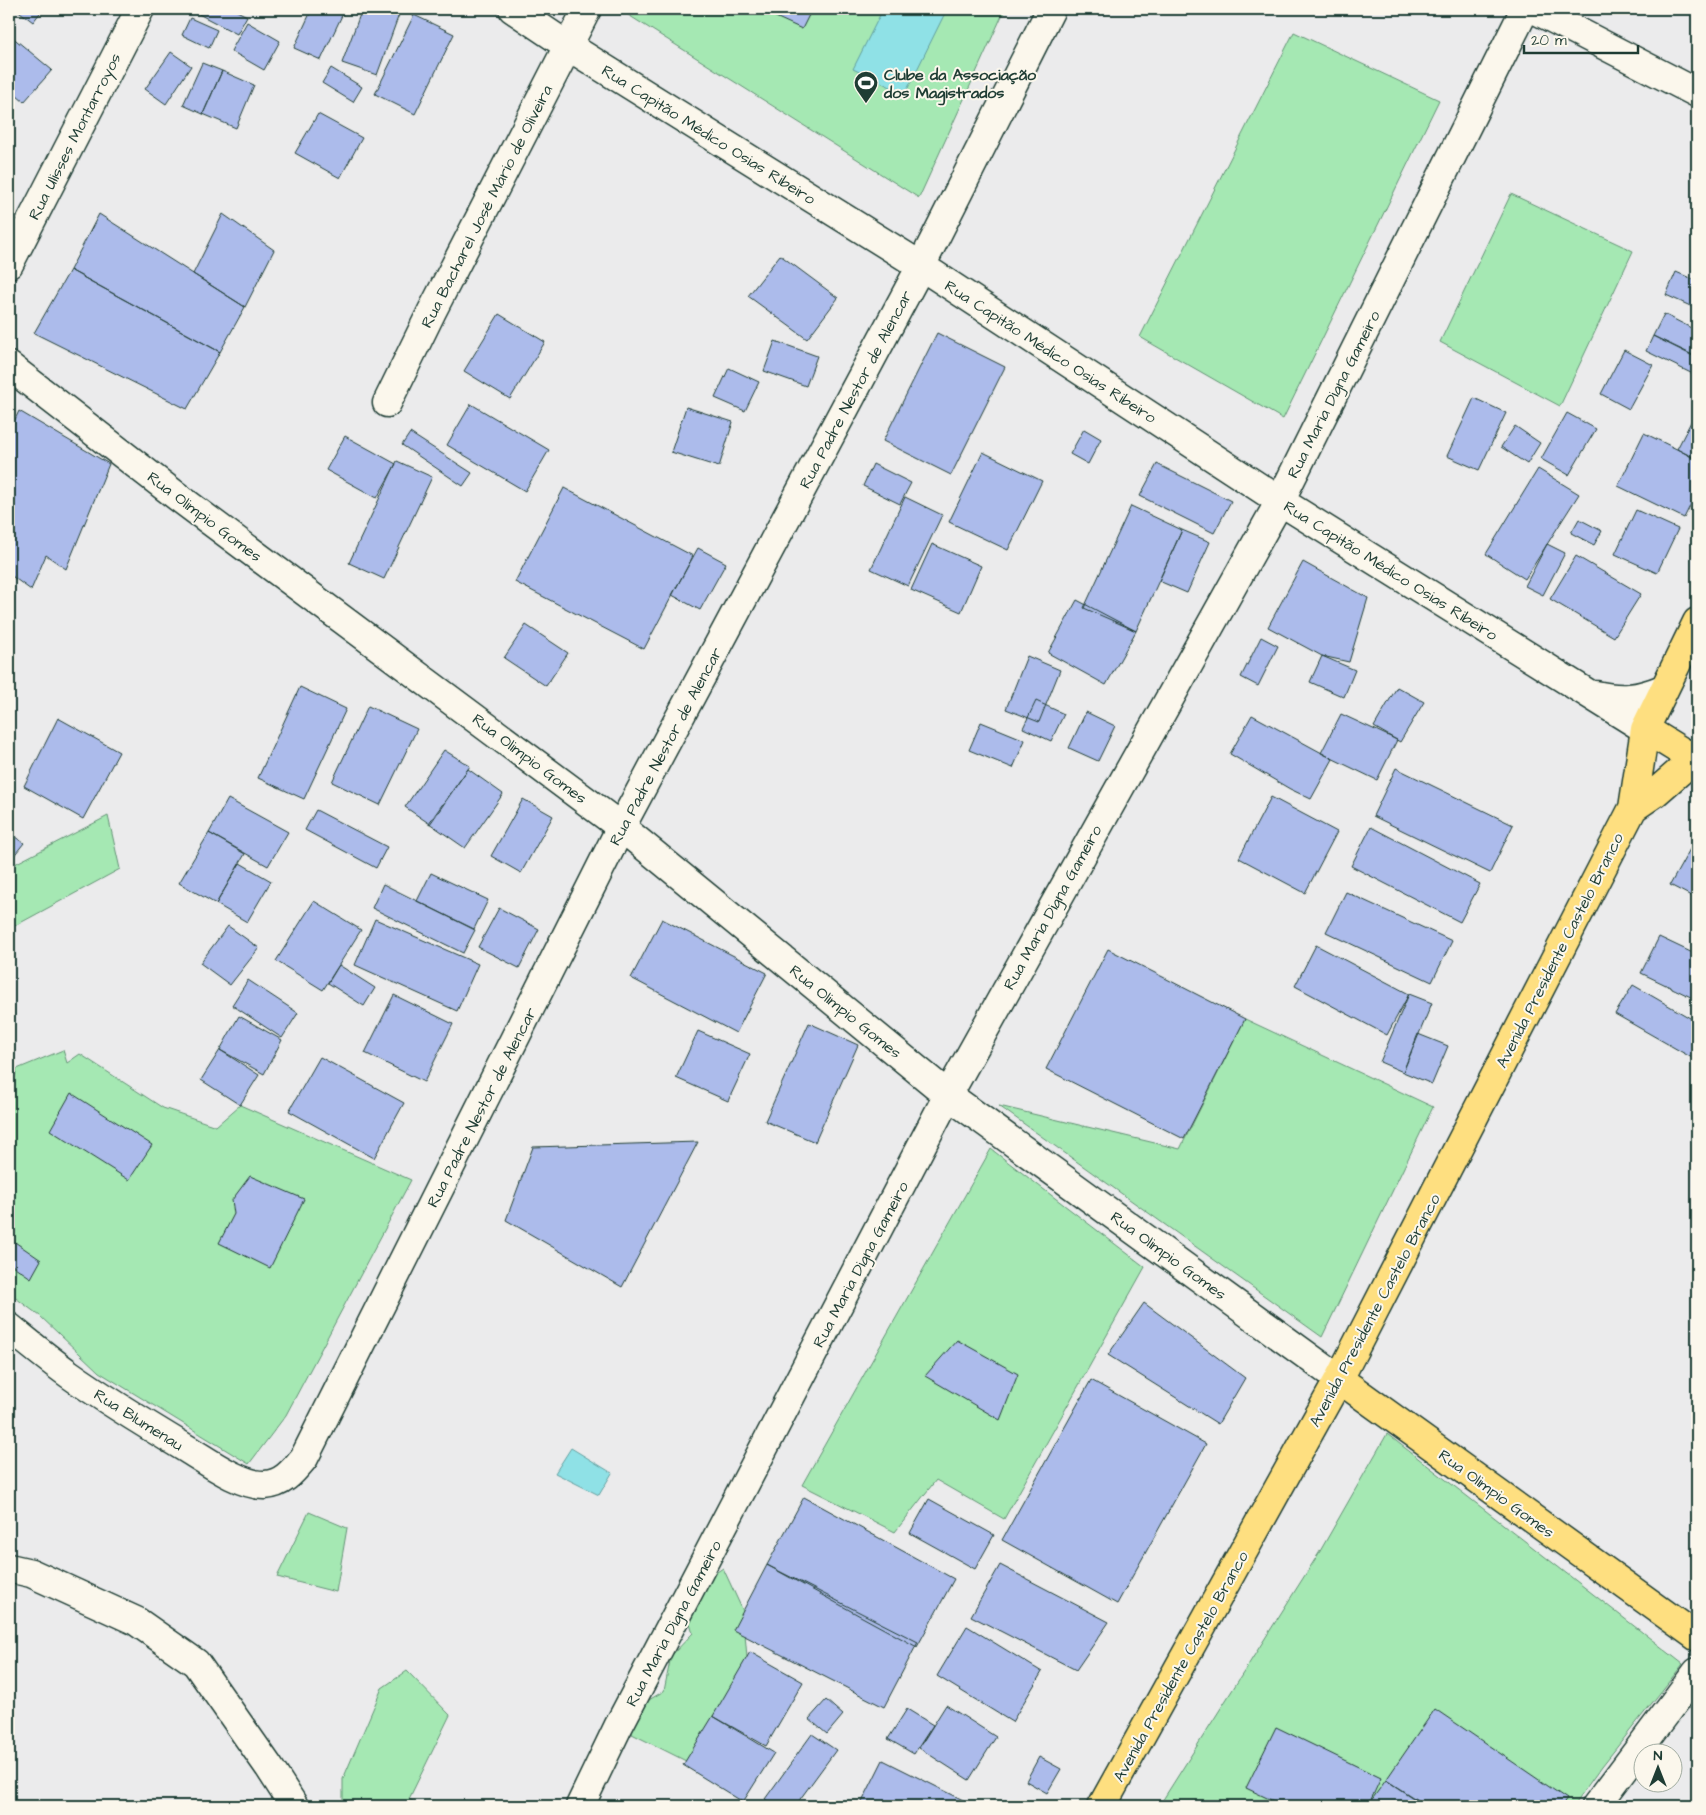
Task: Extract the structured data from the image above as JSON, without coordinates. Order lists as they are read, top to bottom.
{
  "streets": {
    "main road": ["Rua Capitão Médico Osias Ribeiro", "Rua Olimpio Gomes", "Avenida Presidente Castelo Branco"],
    "street": [
      "Rua Ulisses Montarroyos",
      "Rua Bacharel José Mário de Oliveira",
      "Rua Padre Nestor de Alencar",
      "Rua Maria Digna Gameiro",
      "Rua Blumenau"
    ]
  },
  "crossings": [
    ["Rua Capitão Médico Osias Ribeiro", "Rua Bacharel José Mário de Oliveira"],
    ["Rua Capitão Médico Osias Ribeiro", "Rua Padre Nestor de Alencar"],
    ["Rua Capitão Médico Osias Ribeiro", "Rua Maria Digna Gameiro"],
    ["Rua Capitão Médico Osias Ribeiro", "Avenida Presidente Castelo Branco"],
    ["Rua Padre Nestor de Alencar", "Rua Olimpio Gomes"],
    ["Rua Padre Nestor de Alencar", "Rua Blumenau"],
    ["Rua Maria Digna Gameiro", "Rua Olimpio Gomes"],
    ["Rua Olimpio Gomes", "Avenida Presidente Castelo Branco"]
  ],
  "places": {
    "sports": ["Clube da Associação dos Magistrados"]
  },
  "scale_bar": "20 m",
  "north": "top"
}
